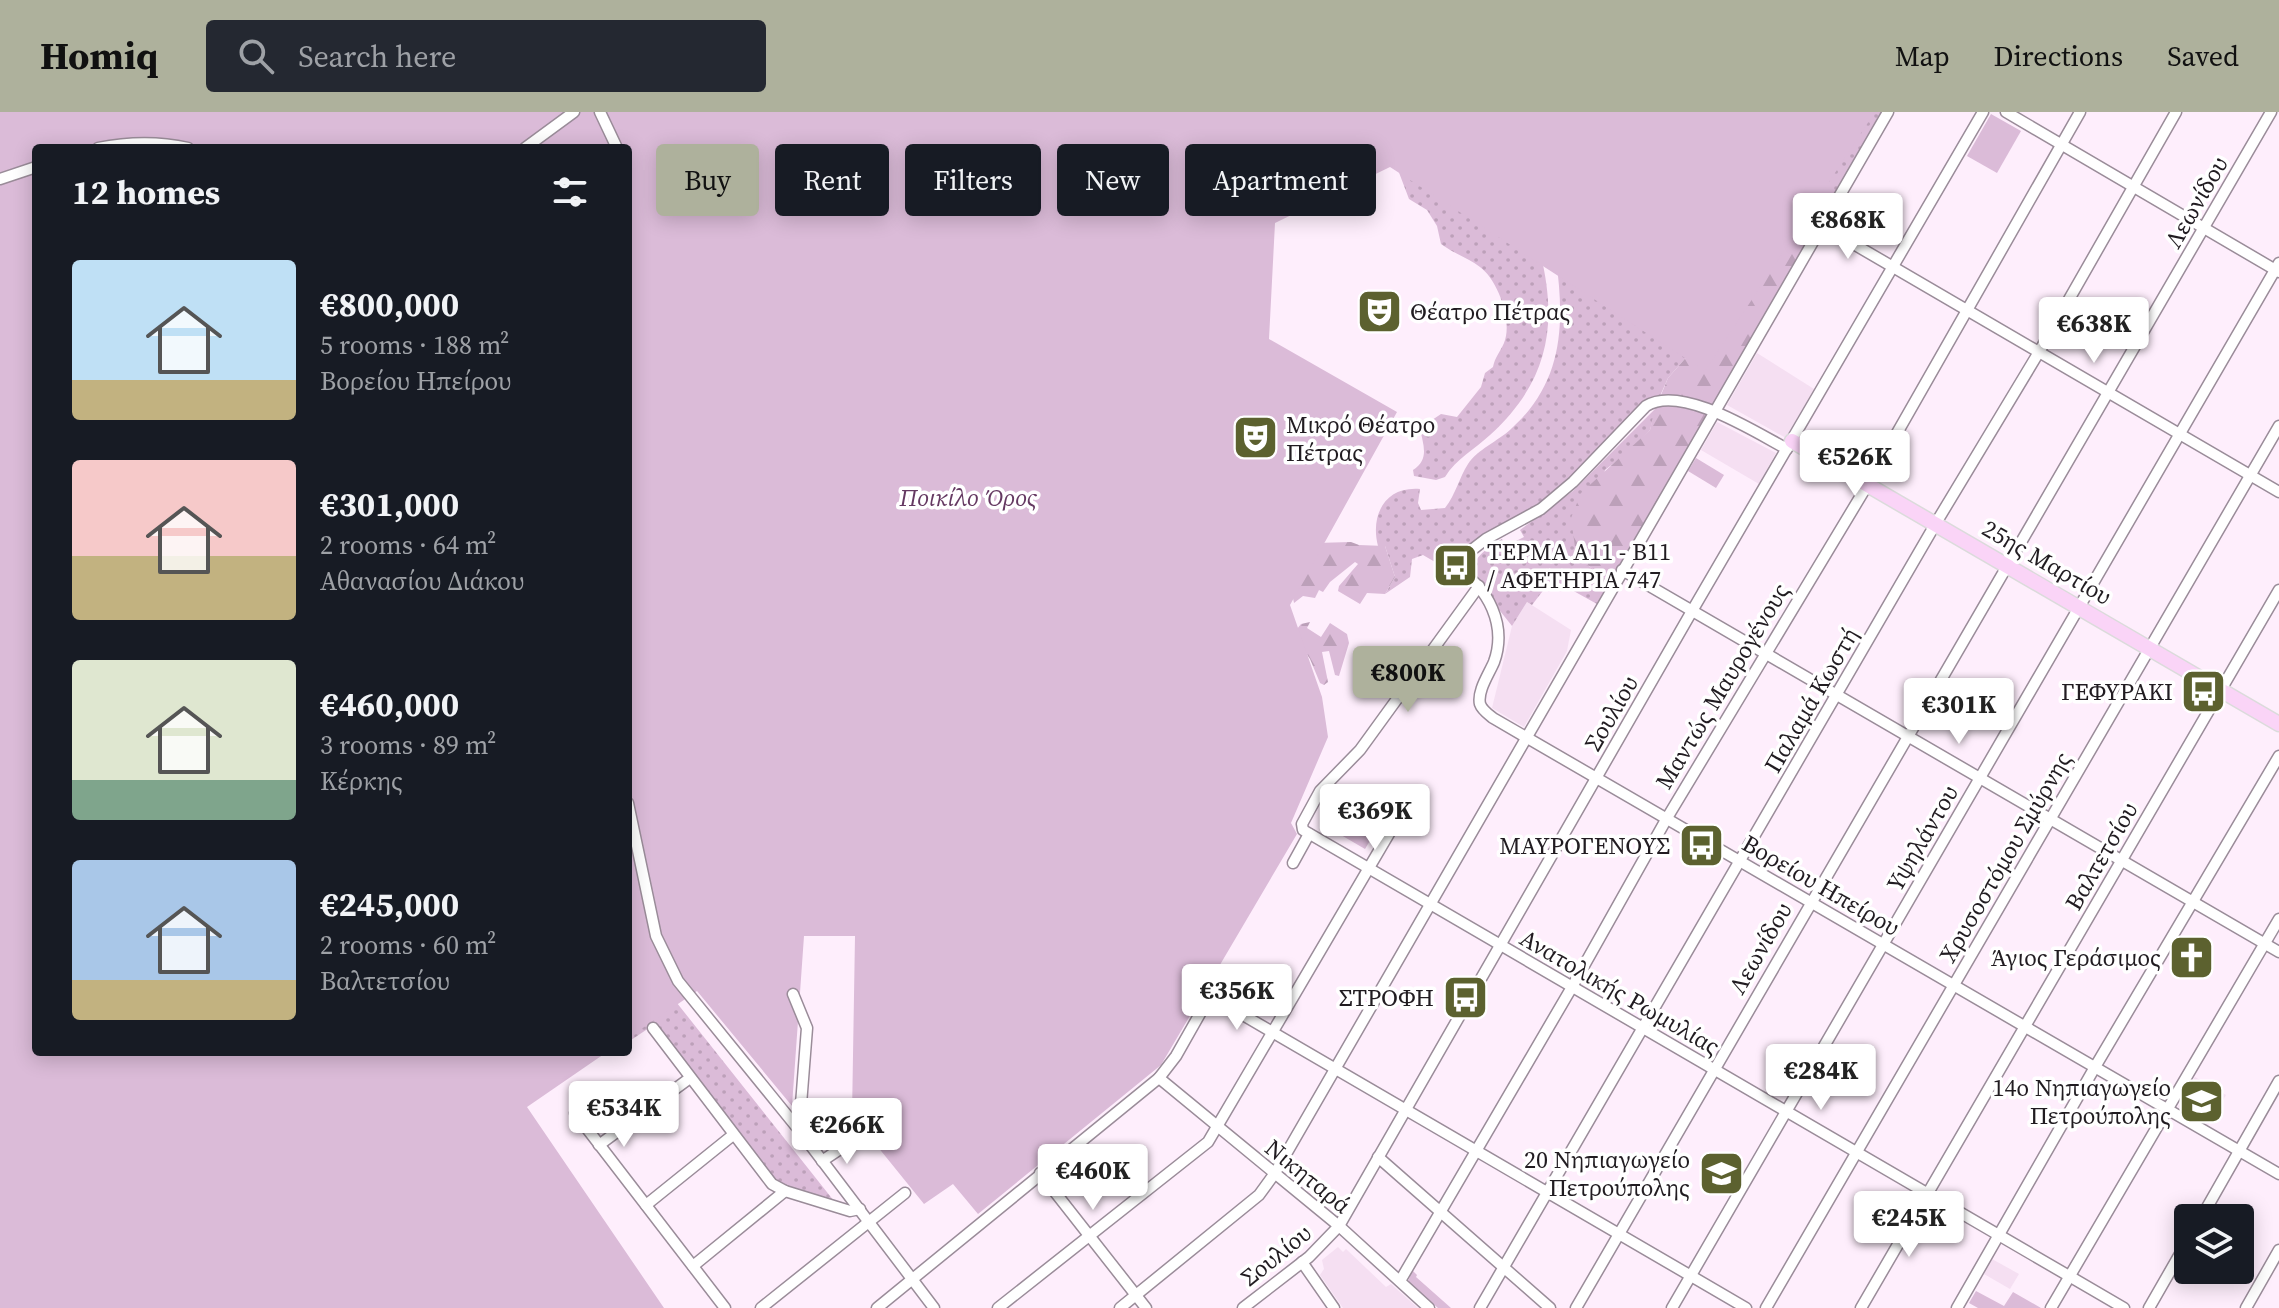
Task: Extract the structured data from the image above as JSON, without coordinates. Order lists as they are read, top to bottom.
{
  "streets": {
    "main road": ["25ης Μαρτίου"],
    "street": [
      "Λεωνίδου",
      "Μαντώς Μαυρογένους",
      "Παλαμά Κωστή",
      "Σουλίου",
      "Υψηλάντου",
      "Βαλτετσίου",
      "Χρυσοστόμου Σμύρνης",
      "Βορείου Ηπείρου",
      "Ανατολικής Ρωμυλίας",
      "Νικηταρά"
    ]
  },
  "crossings": [
    ["Λεωνίδου", "25ης Μαρτίου"],
    ["Λεωνίδου", "Βορείου Ηπείρου"],
    ["Λεωνίδου", "Ανατολικής Ρωμυλίας"],
    ["25ης Μαρτίου", "Μαντώς Μαυρογένους"],
    ["25ης Μαρτίου", "Παλαμά Κωστή"],
    ["25ης Μαρτίου", "Σουλίου"],
    ["25ης Μαρτίου", "Υψηλάντου"],
    ["25ης Μαρτίου", "Βαλτετσίου"],
    ["25ης Μαρτίου", "Χρυσοστόμου Σμύρνης"],
    ["Μαντώς Μαυρογένους", "Βορείου Ηπείρου"],
    ["Μαντώς Μαυρογένους", "Ανατολικής Ρωμυλίας"],
    ["Μαντώς Μαυρογένους", "Νικηταρά"],
    ["Παλαμά Κωστή", "Βορείου Ηπείρου"],
    ["Παλαμά Κωστή", "Ανατολικής Ρωμυλίας"],
    ["Σουλίου", "Βορείου Ηπείρου"],
    ["Σουλίου", "Ανατολικής Ρωμυλίας"],
    ["Σουλίου", "Νικηταρά"],
    ["Υψηλάντου", "Βορείου Ηπείρου"],
    ["Υψηλάντου", "Ανατολικής Ρωμυλίας"],
    ["Βαλτετσίου", "Βορείου Ηπείρου"],
    ["Βαλτετσίου", "Ανατολικής Ρωμυλίας"],
    ["Χρυσοστόμου Σμύρνης", "Βορείου Ηπείρου"],
    ["Χρυσοστόμου Σμύρνης", "Ανατολικής Ρωμυλίας"]
  ],
  "parks": ["Ποικίλο Όρος"],
  "places": {
    "theatre": ["Θέατρο Πέτρας", "Μικρό Θέατρο Πέτρας"],
    "bus stop": [
      "ΤΕΡΜΑ Α11 - Β11 / ΑΦΕΤΗΡΙΑ 747",
      "ΓΕΦΥΡΑΚΙ",
      "ΜΑΥΡΟΓΕΝΟΥΣ",
      "ΣΤΡΟΦΗ"
    ],
    "church": ["Άγιος Γεράσιμος"],
    "school or university": ["14ο Νηπιαγωγείο Πετρούπολης", "20 Νηπιαγωγείο Πετρούπολης"]
  },
  "page": {
    "header": "Homiq",
    "search": "Search here",
    "nav": ["Map", "Directions", "Saved"],
    "chip": [
      "Buy",
      "Rent",
      "Filters",
      "New",
      "Apartment"
    ],
    "heading": "12 homes",
    "price": [
      "€868K",
      "€638K",
      "€526K",
      "€800K",
      "€301K",
      "€369K",
      "€356K",
      "€284K",
      "€534K",
      "€266K",
      "€460K",
      "€245K"
    ],
    "list": [
      {
        "name": "€800,000",
        "note": "5 rooms · 188 m² · Βορείου Ηπείρου"
      },
      {
        "name": "€301,000",
        "note": "2 rooms · 64 m² · Αθανασίου Διάκου"
      },
      {
        "name": "€460,000",
        "note": "3 rooms · 89 m² · Κέρκης"
      },
      {
        "name": "€245,000",
        "note": "2 rooms · 60 m² · Βαλτετσίου"
      }
    ]
  }
}
